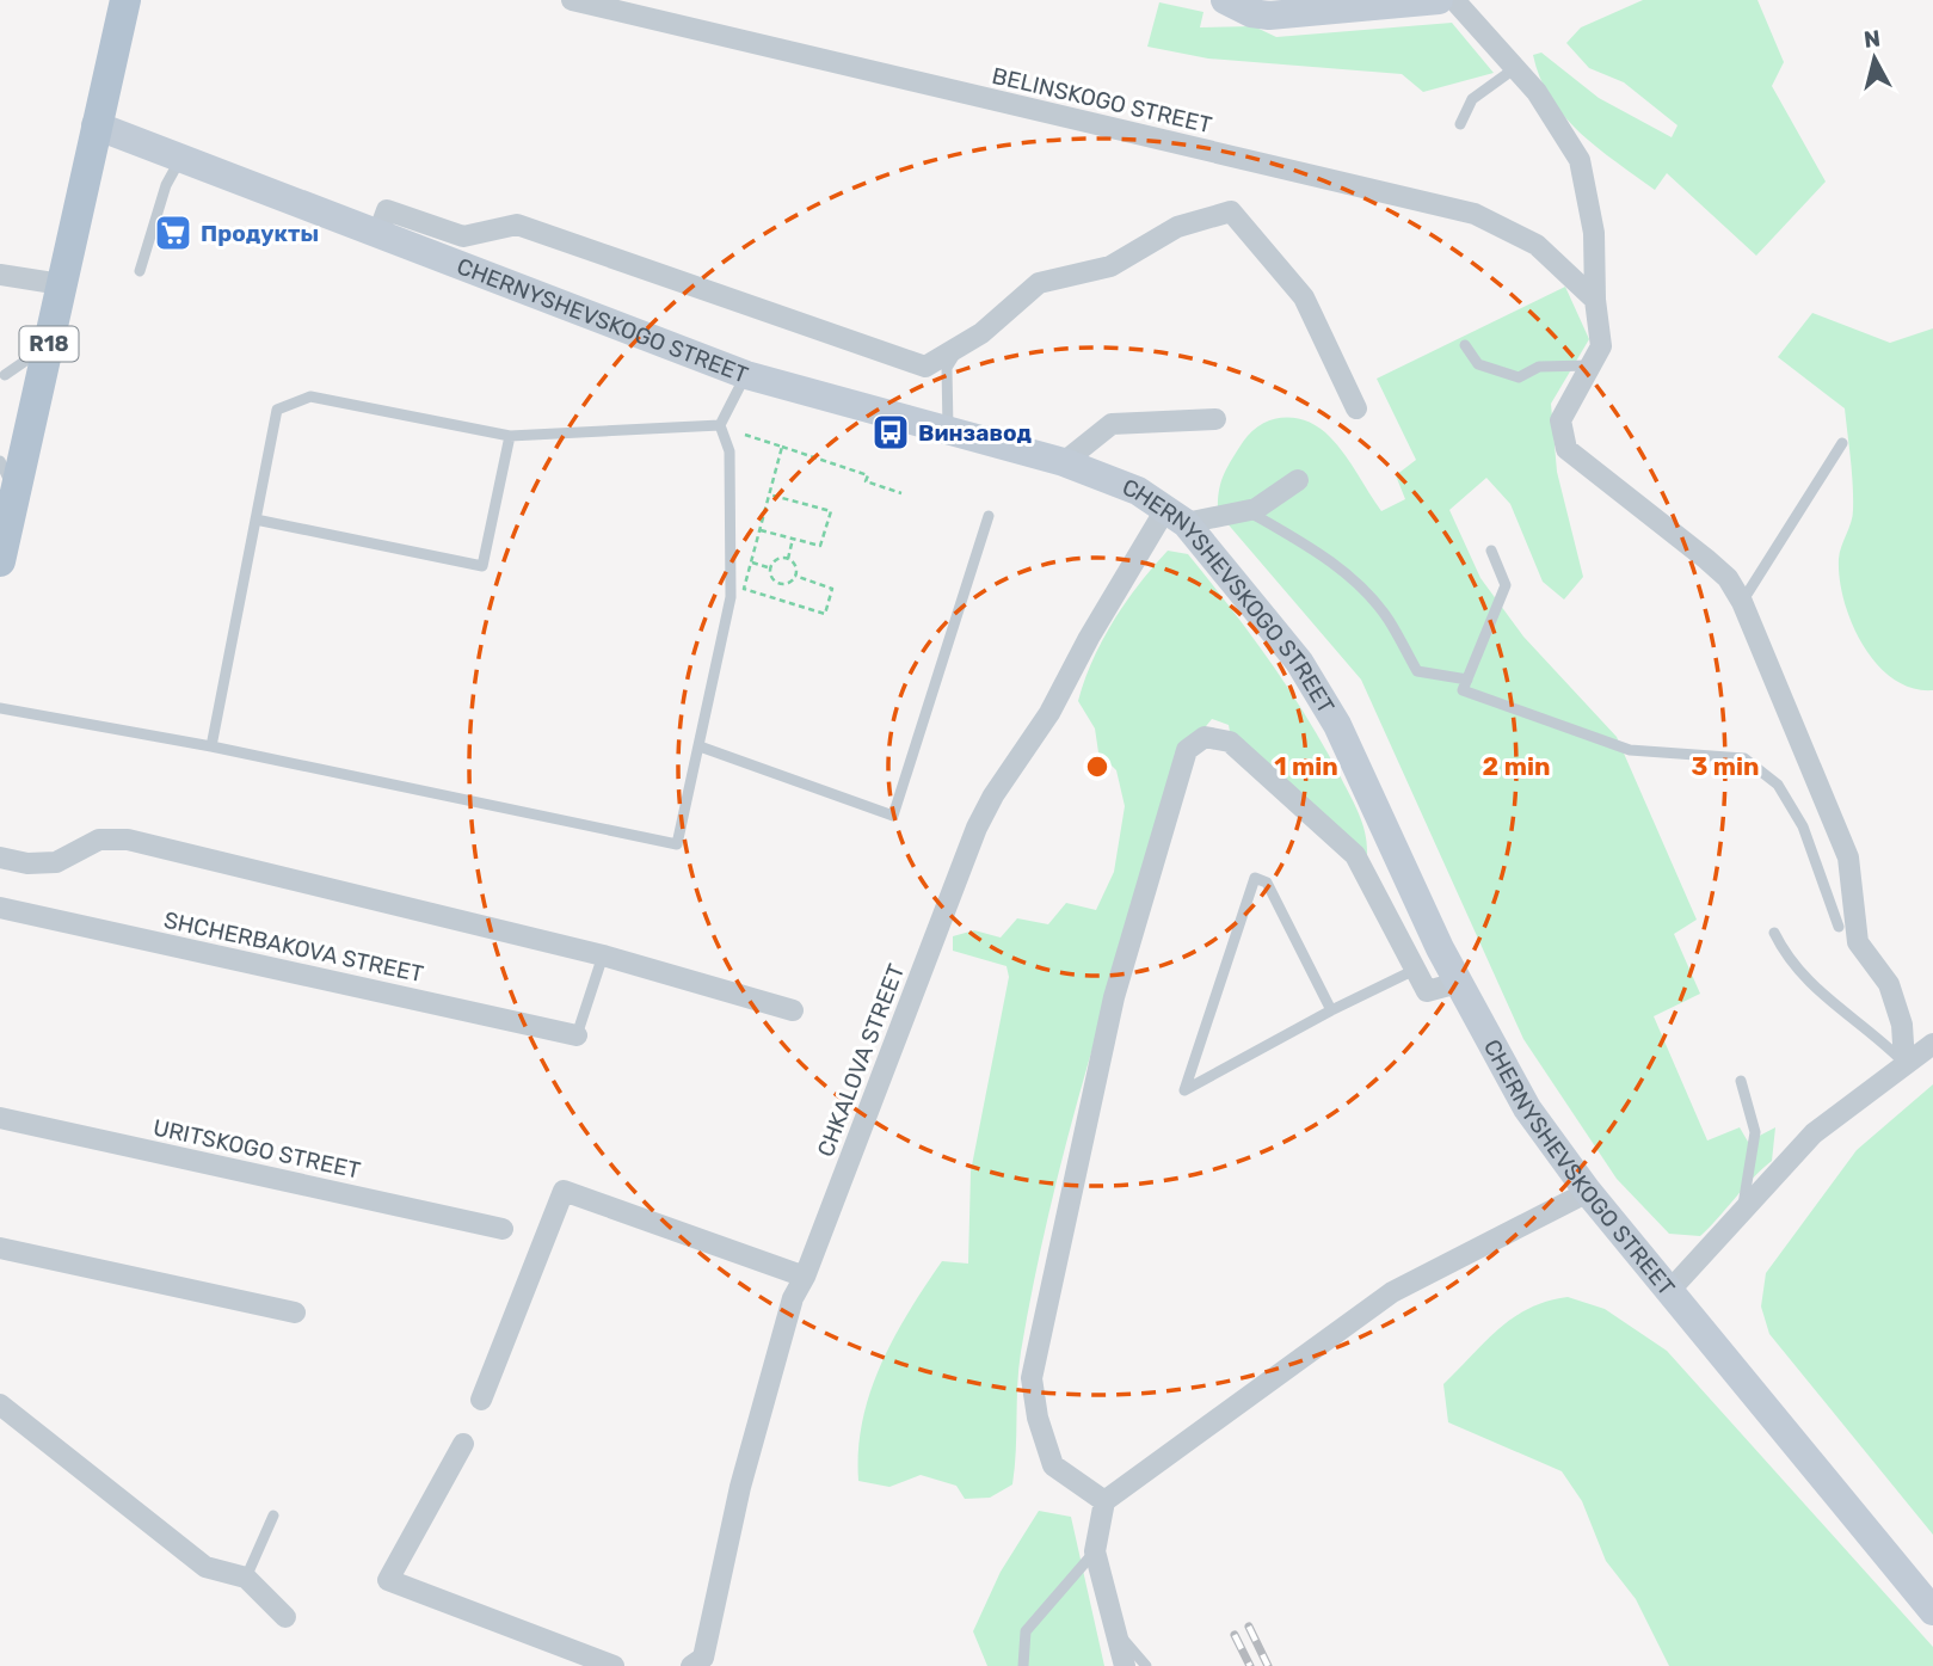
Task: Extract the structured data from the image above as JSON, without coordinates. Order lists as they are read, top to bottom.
{
  "streets": {
    "main road": ["CHERNYSHEVSKOGO STREET", "R18"],
    "street": [
      "BELINSKOGO STREET",
      "SHCHERBAKOVA STREET",
      "CHKALOVA STREET",
      "URITSKOGO STREET"
    ]
  },
  "crossings": [
    ["CHERNYSHEVSKOGO STREET", "R18"],
    ["CHERNYSHEVSKOGO STREET", "CHKALOVA STREET"]
  ],
  "places": {
    "supermarket": ["Продукты"],
    "bus stop": ["Винзавод"]
  },
  "north": "top",
  "rings": ["1 min", "2 min", "3 min"]
}
